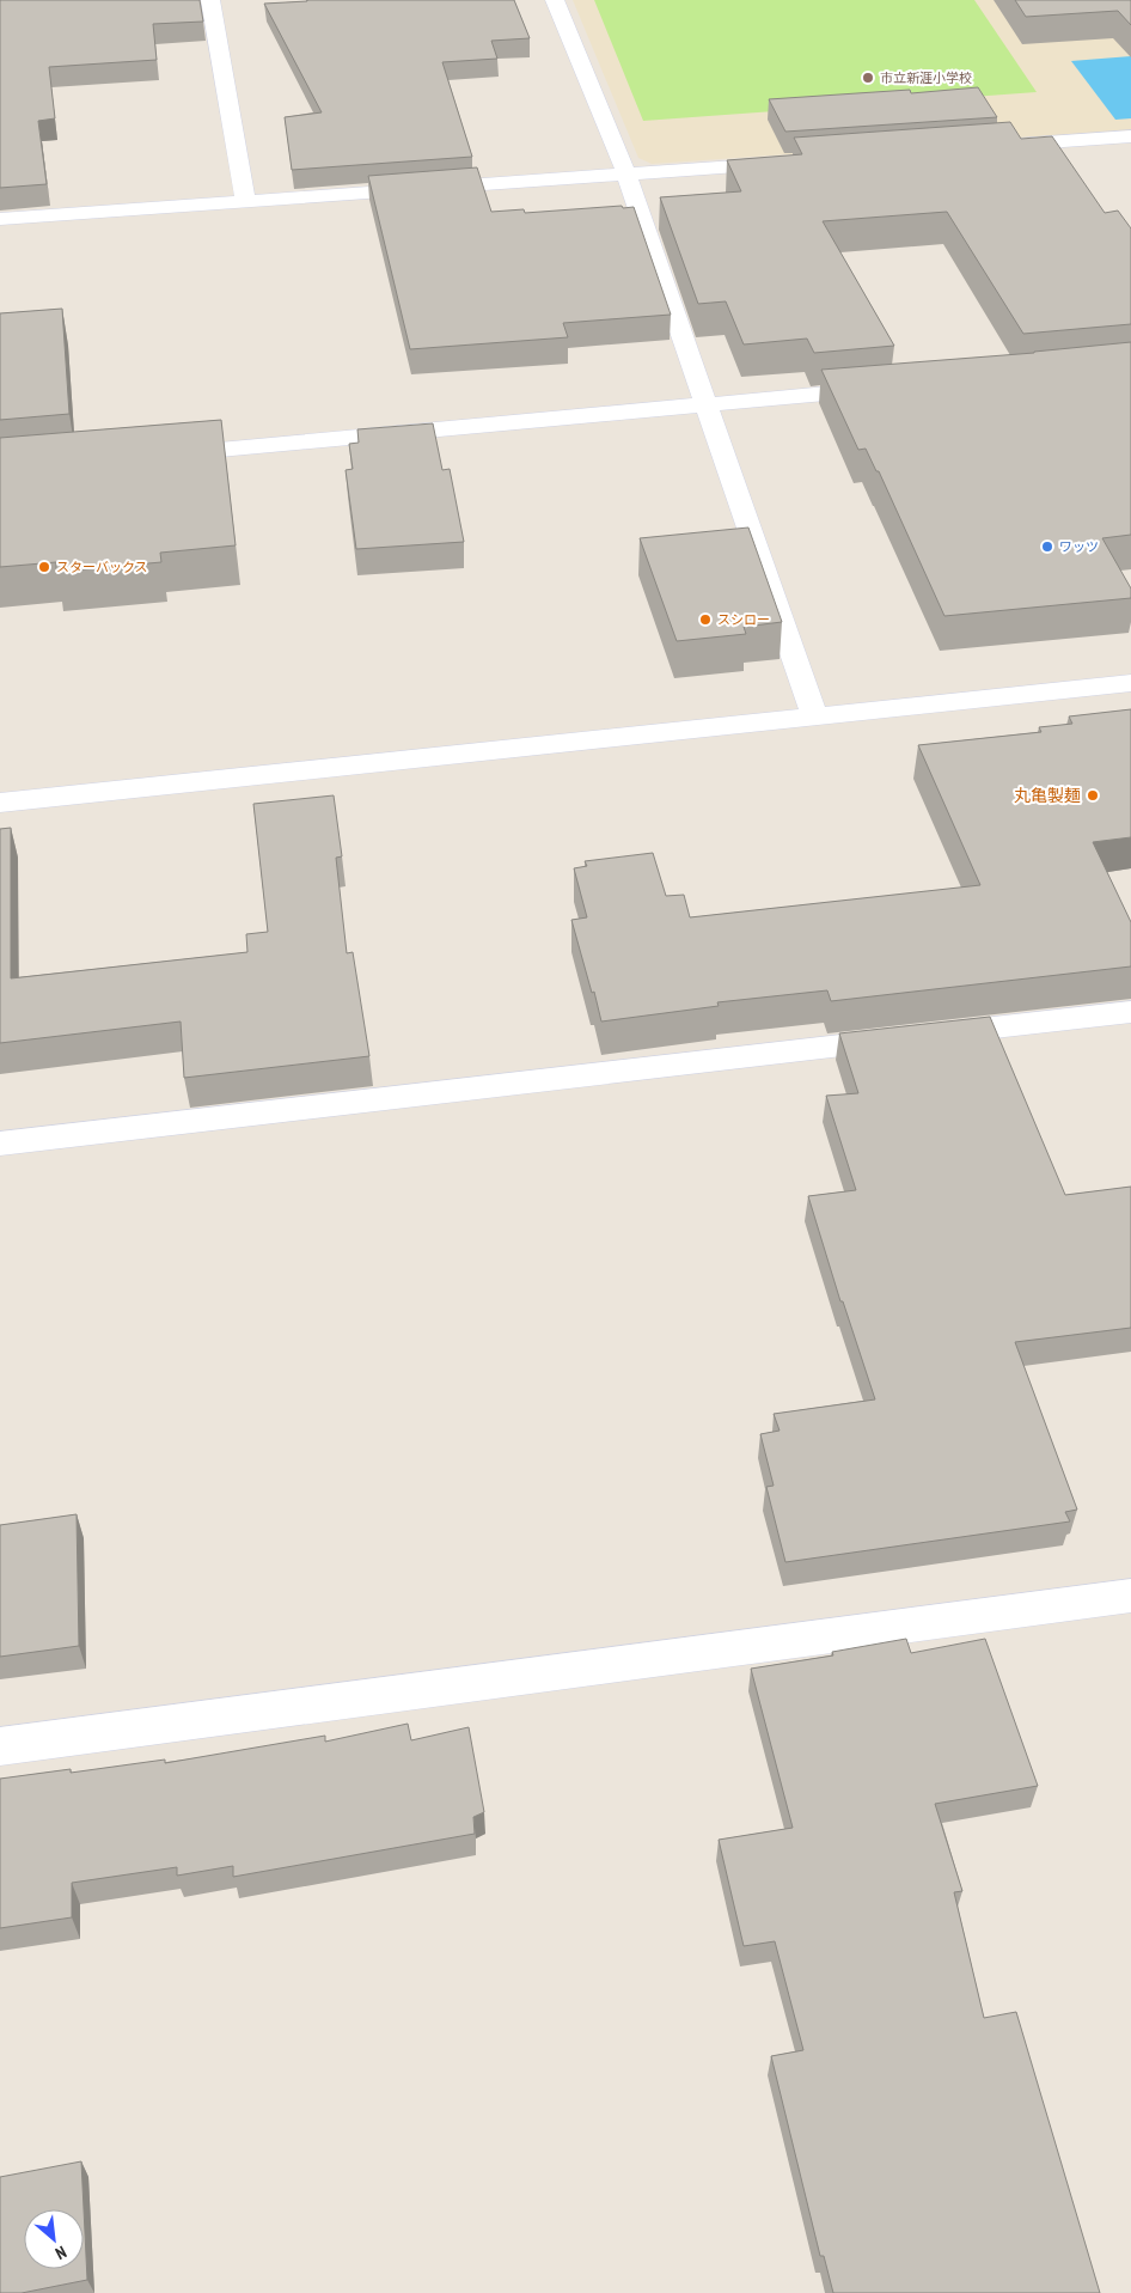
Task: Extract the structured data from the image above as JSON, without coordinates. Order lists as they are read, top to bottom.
{
  "places": [
    "市立新涯小学校",
    "ワッツ",
    "スターバックス",
    "スシロー",
    "丸亀製麺"
  ],
  "north": "bottom right"
}
